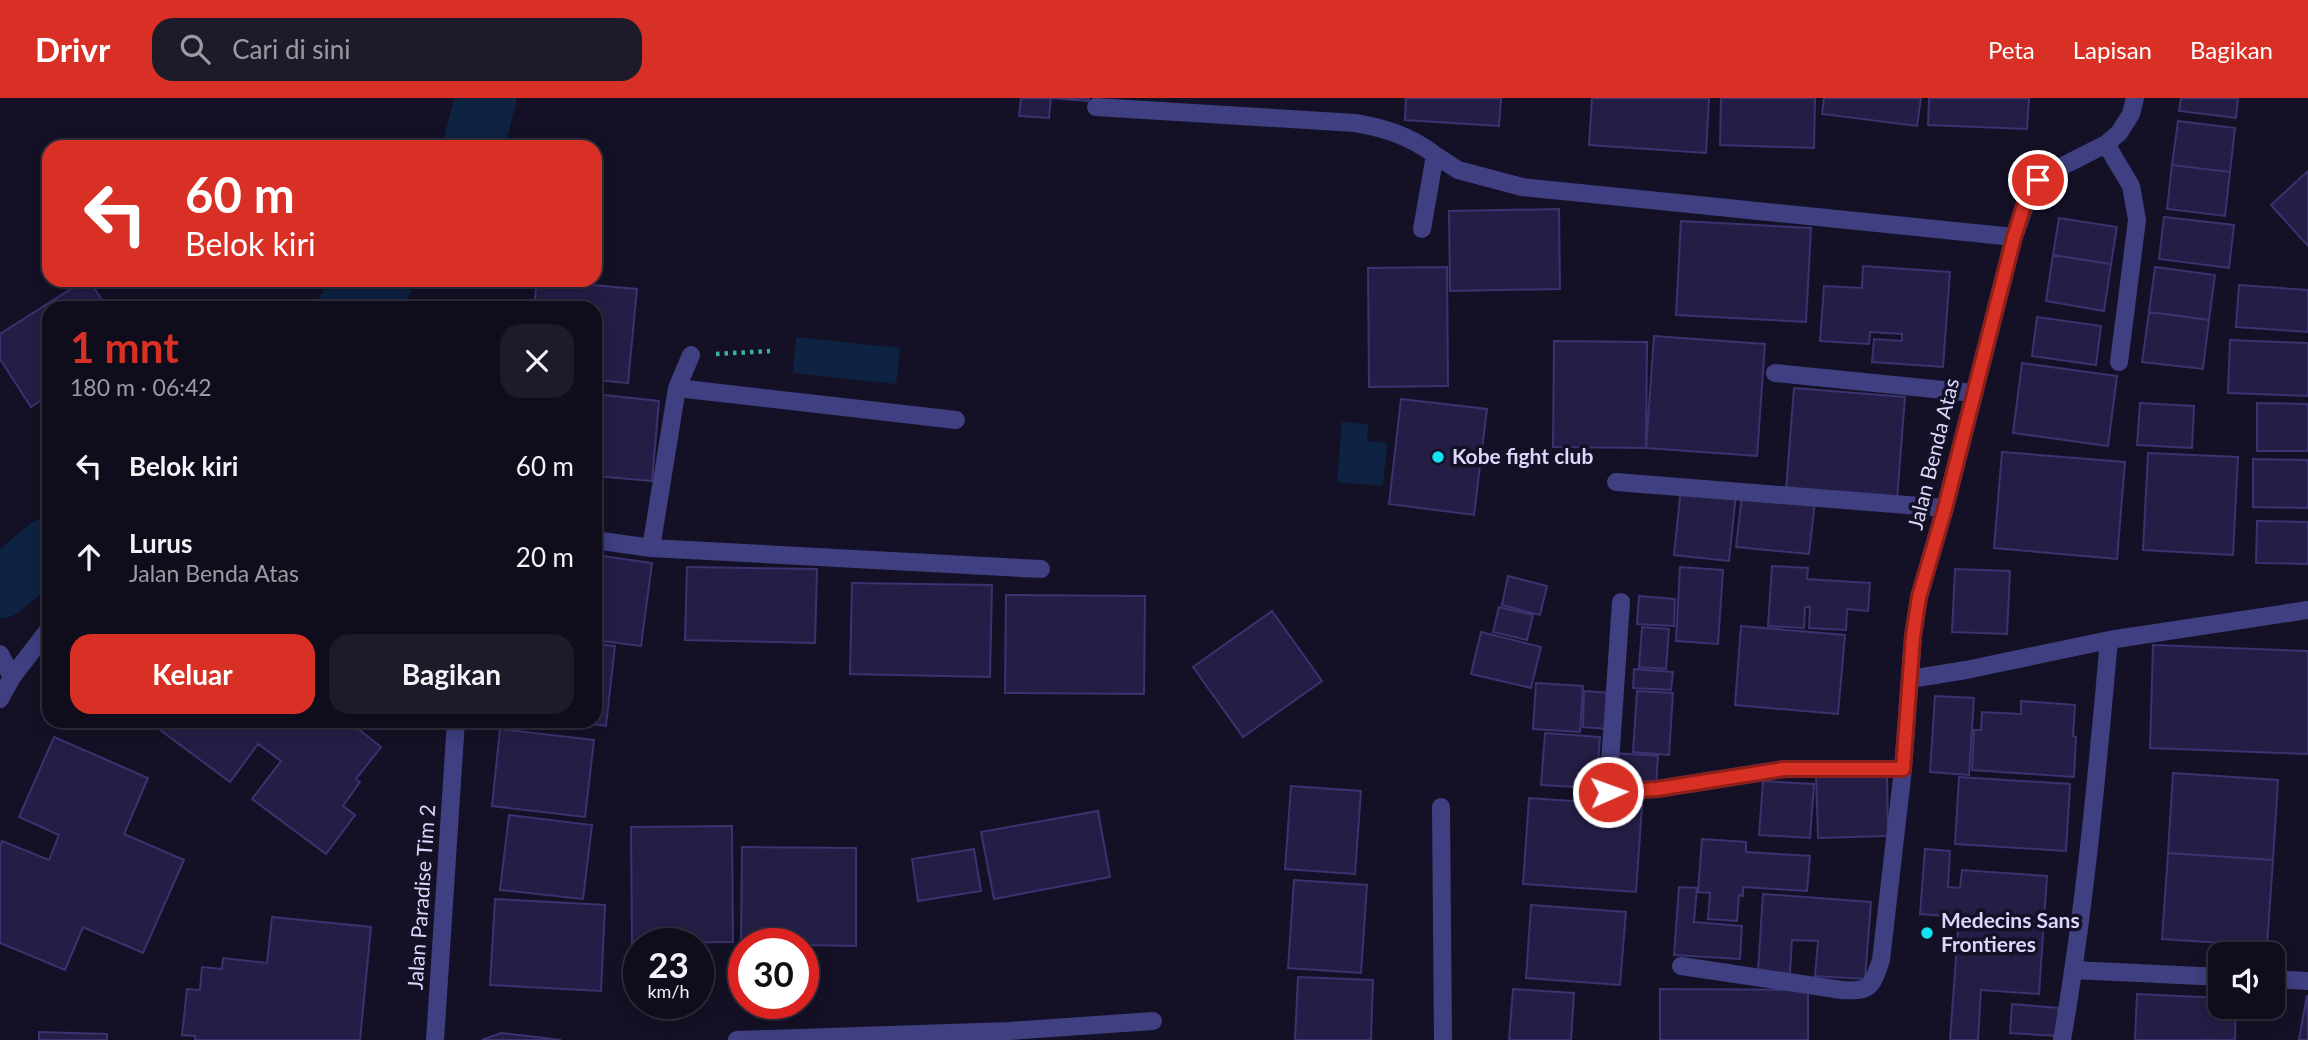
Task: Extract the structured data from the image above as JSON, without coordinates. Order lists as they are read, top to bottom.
{
  "streets": {
    "street": ["Jalan Benda Atas", "Jalan Paradise Tim 2"]
  },
  "places": ["Kobe fight club", "Medecins Sans Frontieres"],
  "page": {
    "header": "Drivr",
    "search": "Cari di sini",
    "nav": ["Peta", "Lapisan", "Bagikan"],
    "turn": ["60 m", "Belok kiri"],
    "heading": ["1 mnt", "180 m · 06:42"],
    "list": [
      {
        "name": "Belok kiri",
        "value": "60 m"
      },
      {
        "name": "Lurus",
        "note": "Jalan Benda Atas",
        "value": "20 m"
      }
    ],
    "buttons": ["Keluar", "Bagikan"],
    "speed": "23 km/h",
    "limit": "30"
  }
}
